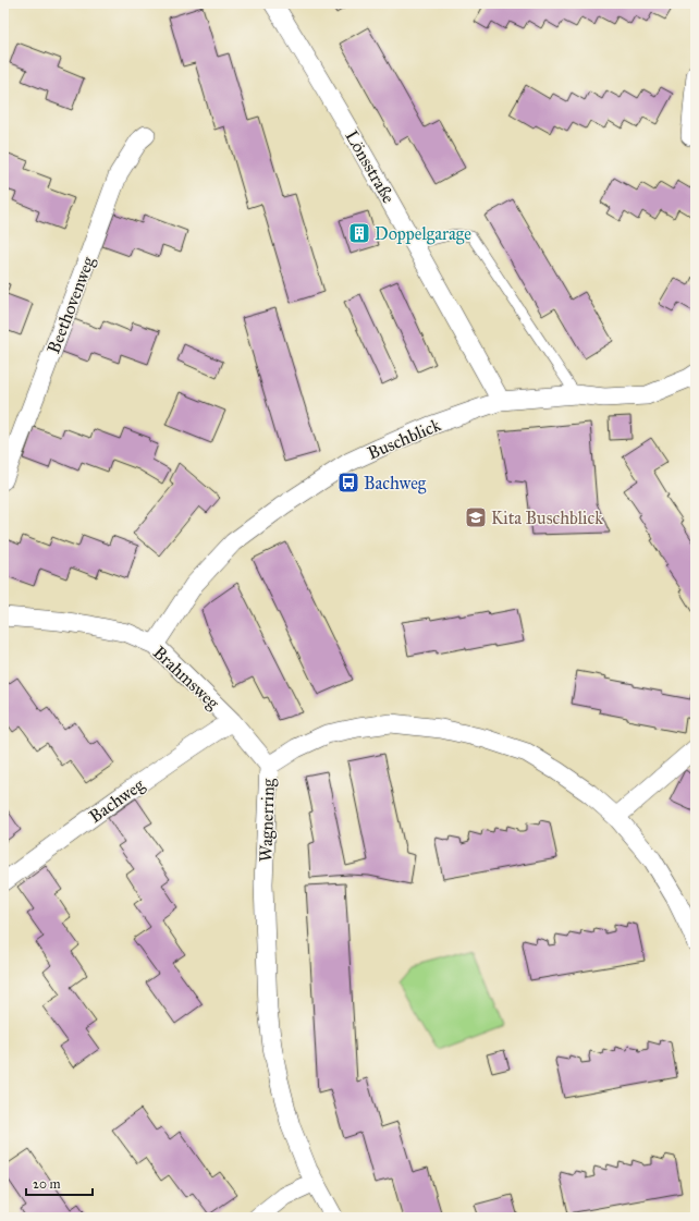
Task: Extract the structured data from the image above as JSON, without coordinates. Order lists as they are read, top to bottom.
{
  "streets": {
    "street": [
      "Lönsstraße",
      "Beethovenweg",
      "Buschblick",
      "Brahmsweg",
      "Bachweg",
      "Wagnerring"
    ]
  },
  "crossings": [
    ["Lönsstraße", "Buschblick"],
    ["Buschblick", "Brahmsweg"],
    ["Brahmsweg", "Bachweg"],
    ["Brahmsweg", "Wagnerring"]
  ],
  "places": {
    "building": ["Doppelgarage"],
    "bus stop": ["Bachweg"],
    "school or university": ["Kita Buschblick"]
  },
  "scale_bar": "20 m"
}
